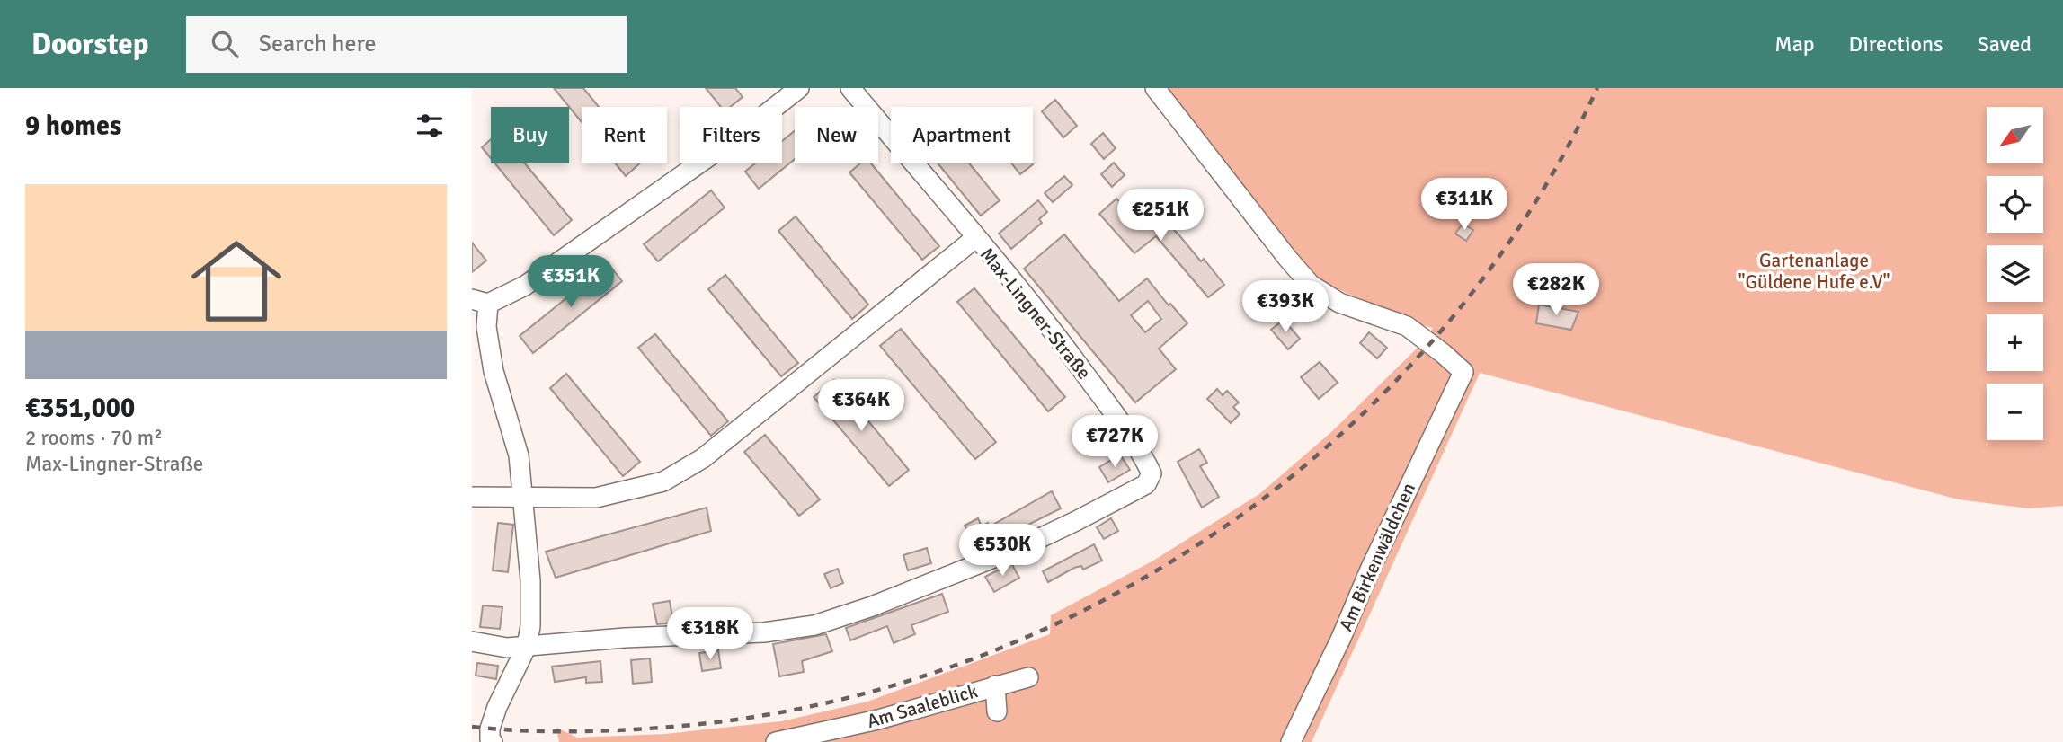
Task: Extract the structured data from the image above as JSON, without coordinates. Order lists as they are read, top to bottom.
{
  "streets": {
    "street": ["Max-Lingner-Straße", "Am Birkenwäldchen", "Am Saaleblick"]
  },
  "parks": ["Gartenanlage \"Güldene Hufe e.V\""],
  "north": "bottom left",
  "page": {
    "header": "Doorstep",
    "search": "Search here",
    "nav": ["Map", "Directions", "Saved"],
    "heading": "9 homes",
    "map_buttons": ["+", "−"],
    "chip": [
      "Buy",
      "Rent",
      "Filters",
      "New",
      "Apartment"
    ],
    "list": [
      {
        "name": "€351,000",
        "note": "2 rooms · 70 m² · Max-Lingner-Straße"
      }
    ],
    "price": [
      "€311K",
      "€251K",
      "€351K",
      "€282K",
      "€393K",
      "€364K",
      "€727K",
      "€530K",
      "€318K"
    ]
  }
}
